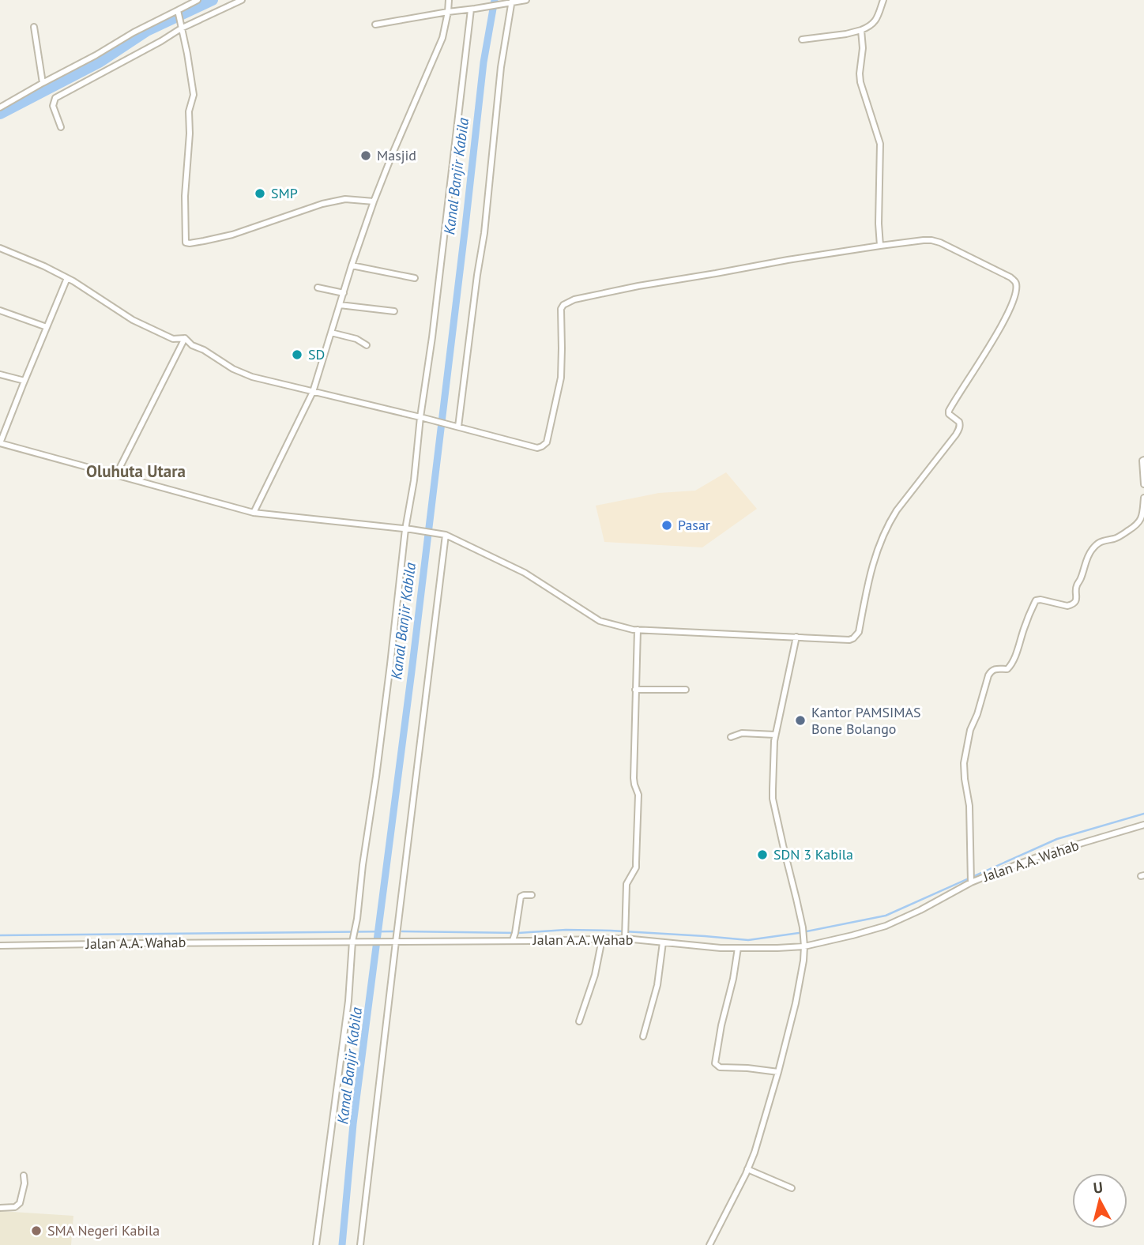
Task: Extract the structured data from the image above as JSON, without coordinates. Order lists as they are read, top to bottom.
{
  "streets": {
    "street": ["Jalan A.A. Wahab"]
  },
  "districts": ["Oluhuta Utara"],
  "water": ["Kanal Banjir Kabila"],
  "places": [
    "Masjid",
    "SMP",
    "SD",
    "Pasar",
    "Kantor PAMSIMAS Bone Bolango",
    "SDN 3 Kabila",
    "SMA Negeri Kabila"
  ],
  "north": "top"
}
